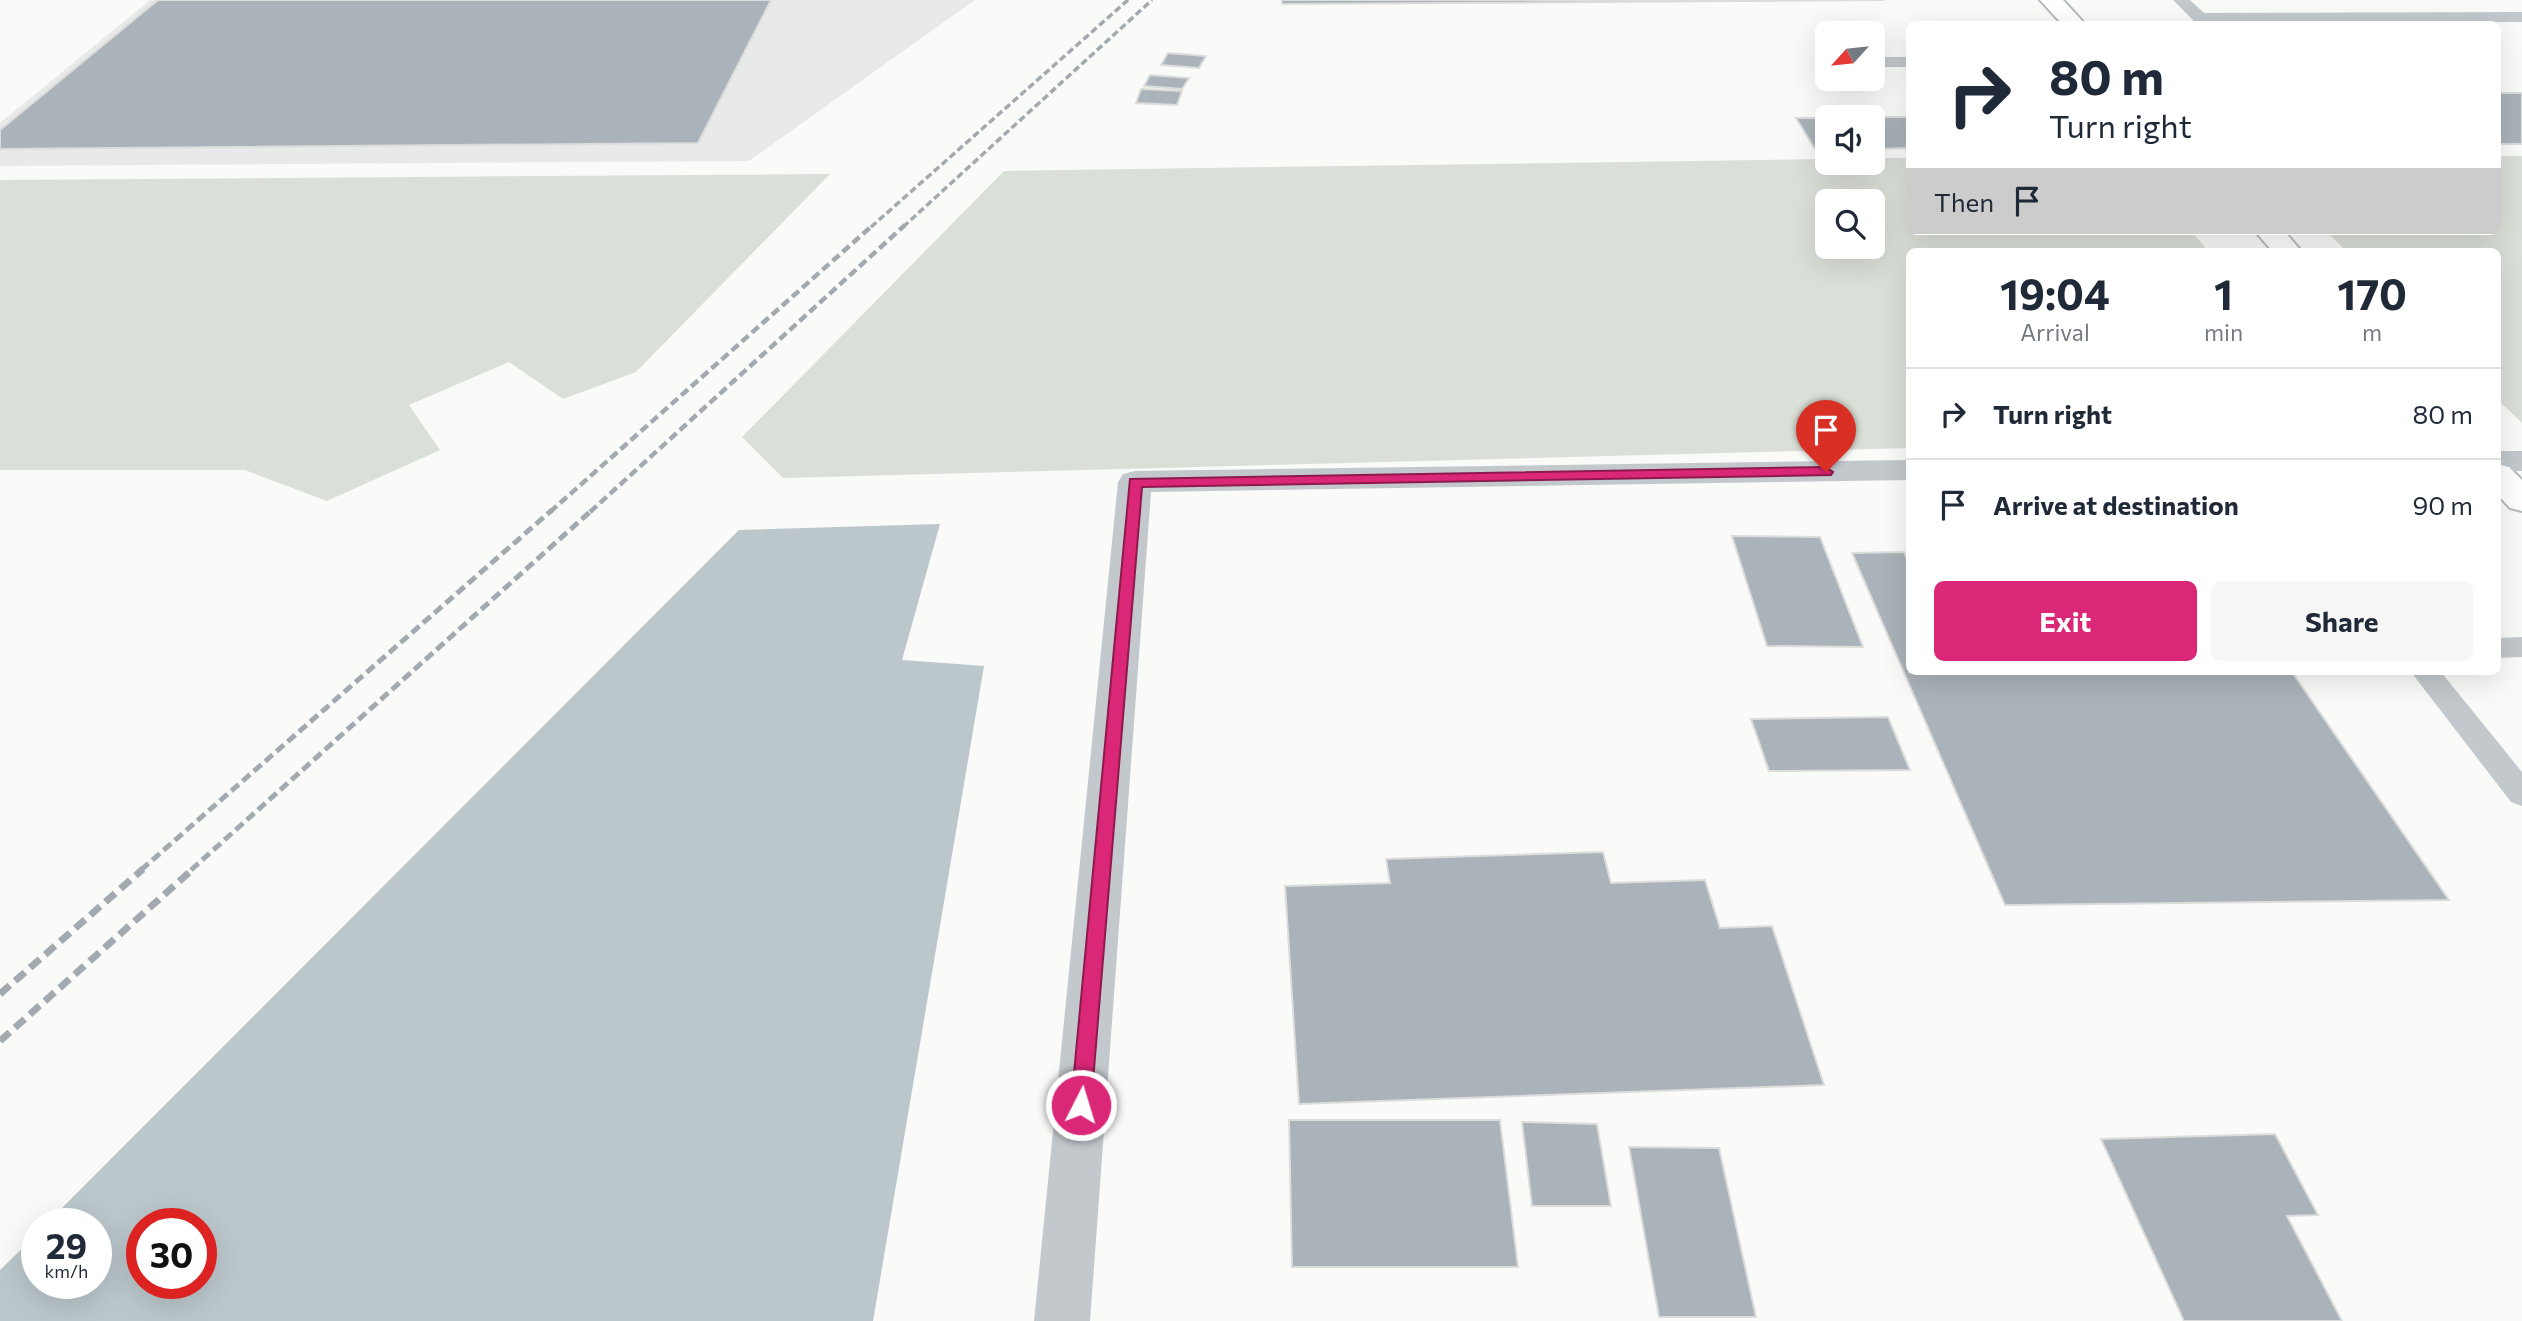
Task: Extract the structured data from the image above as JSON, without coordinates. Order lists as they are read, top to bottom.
{
  "north": "bottom left",
  "page": {
    "turn": ["80 m", "Turn right"],
    "then": "Then",
    "eta": [
      "19:04",
      "Arrival",
      "1",
      "min",
      "170",
      "m"
    ],
    "list": [
      {
        "name": "Turn right",
        "value": "80 m"
      },
      {
        "name": "Arrive at destination",
        "value": "90 m"
      }
    ],
    "buttons": ["Exit", "Share"],
    "speed": "29 km/h",
    "limit": "30"
  }
}
